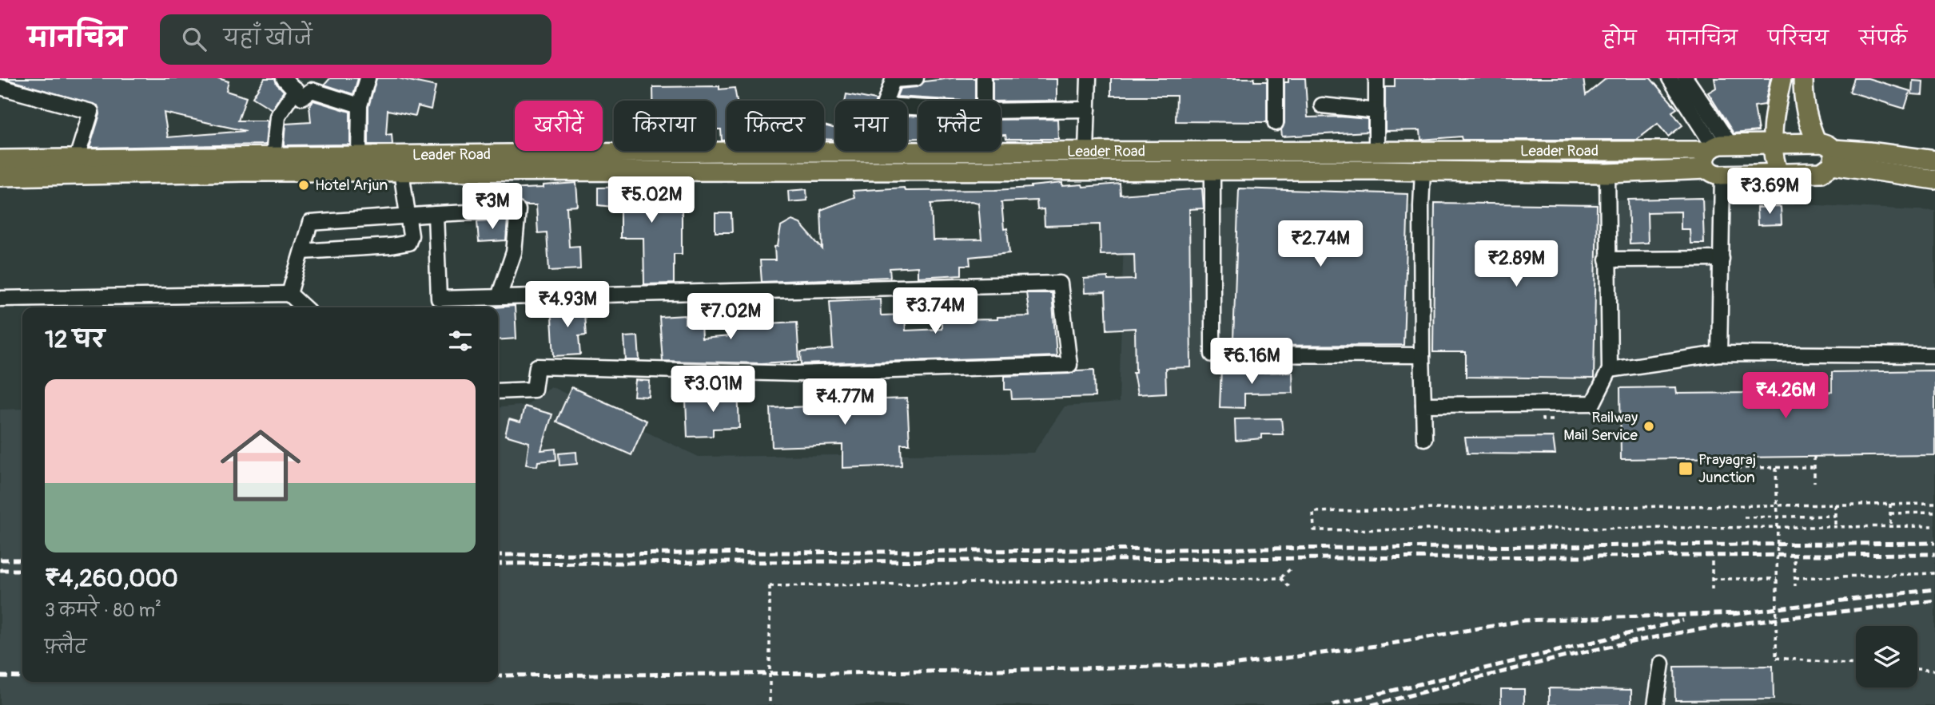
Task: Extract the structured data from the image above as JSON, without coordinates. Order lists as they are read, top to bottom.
{
  "streets": {
    "main road": ["Leader Road"]
  },
  "places": {
    "other": ["Hotel Arjun", "Railway Mail Service"],
    "transit": ["Prayagraj Junction"]
  },
  "page": {
    "header": "मानचित्र",
    "search": "यहाँ खोजें",
    "nav": [
      "होम",
      "मानचित्र",
      "परिचय",
      "संपर्क"
    ],
    "chip": [
      "खरीदें",
      "किराया",
      "फ़िल्टर",
      "नया",
      "फ़्लैट"
    ],
    "price": [
      "₹3.69M",
      "₹5.02M",
      "₹3M",
      "₹2.74M",
      "₹2.89M",
      "₹4.93M",
      "₹3.74M",
      "₹7.02M",
      "₹6.16M",
      "₹3.01M",
      "₹4.26M",
      "₹4.77M"
    ],
    "heading": "12 घर",
    "list": [
      {
        "name": "₹4,260,000",
        "note": "3 कमरे · 80 m² · फ़्लैट"
      }
    ]
  }
}
